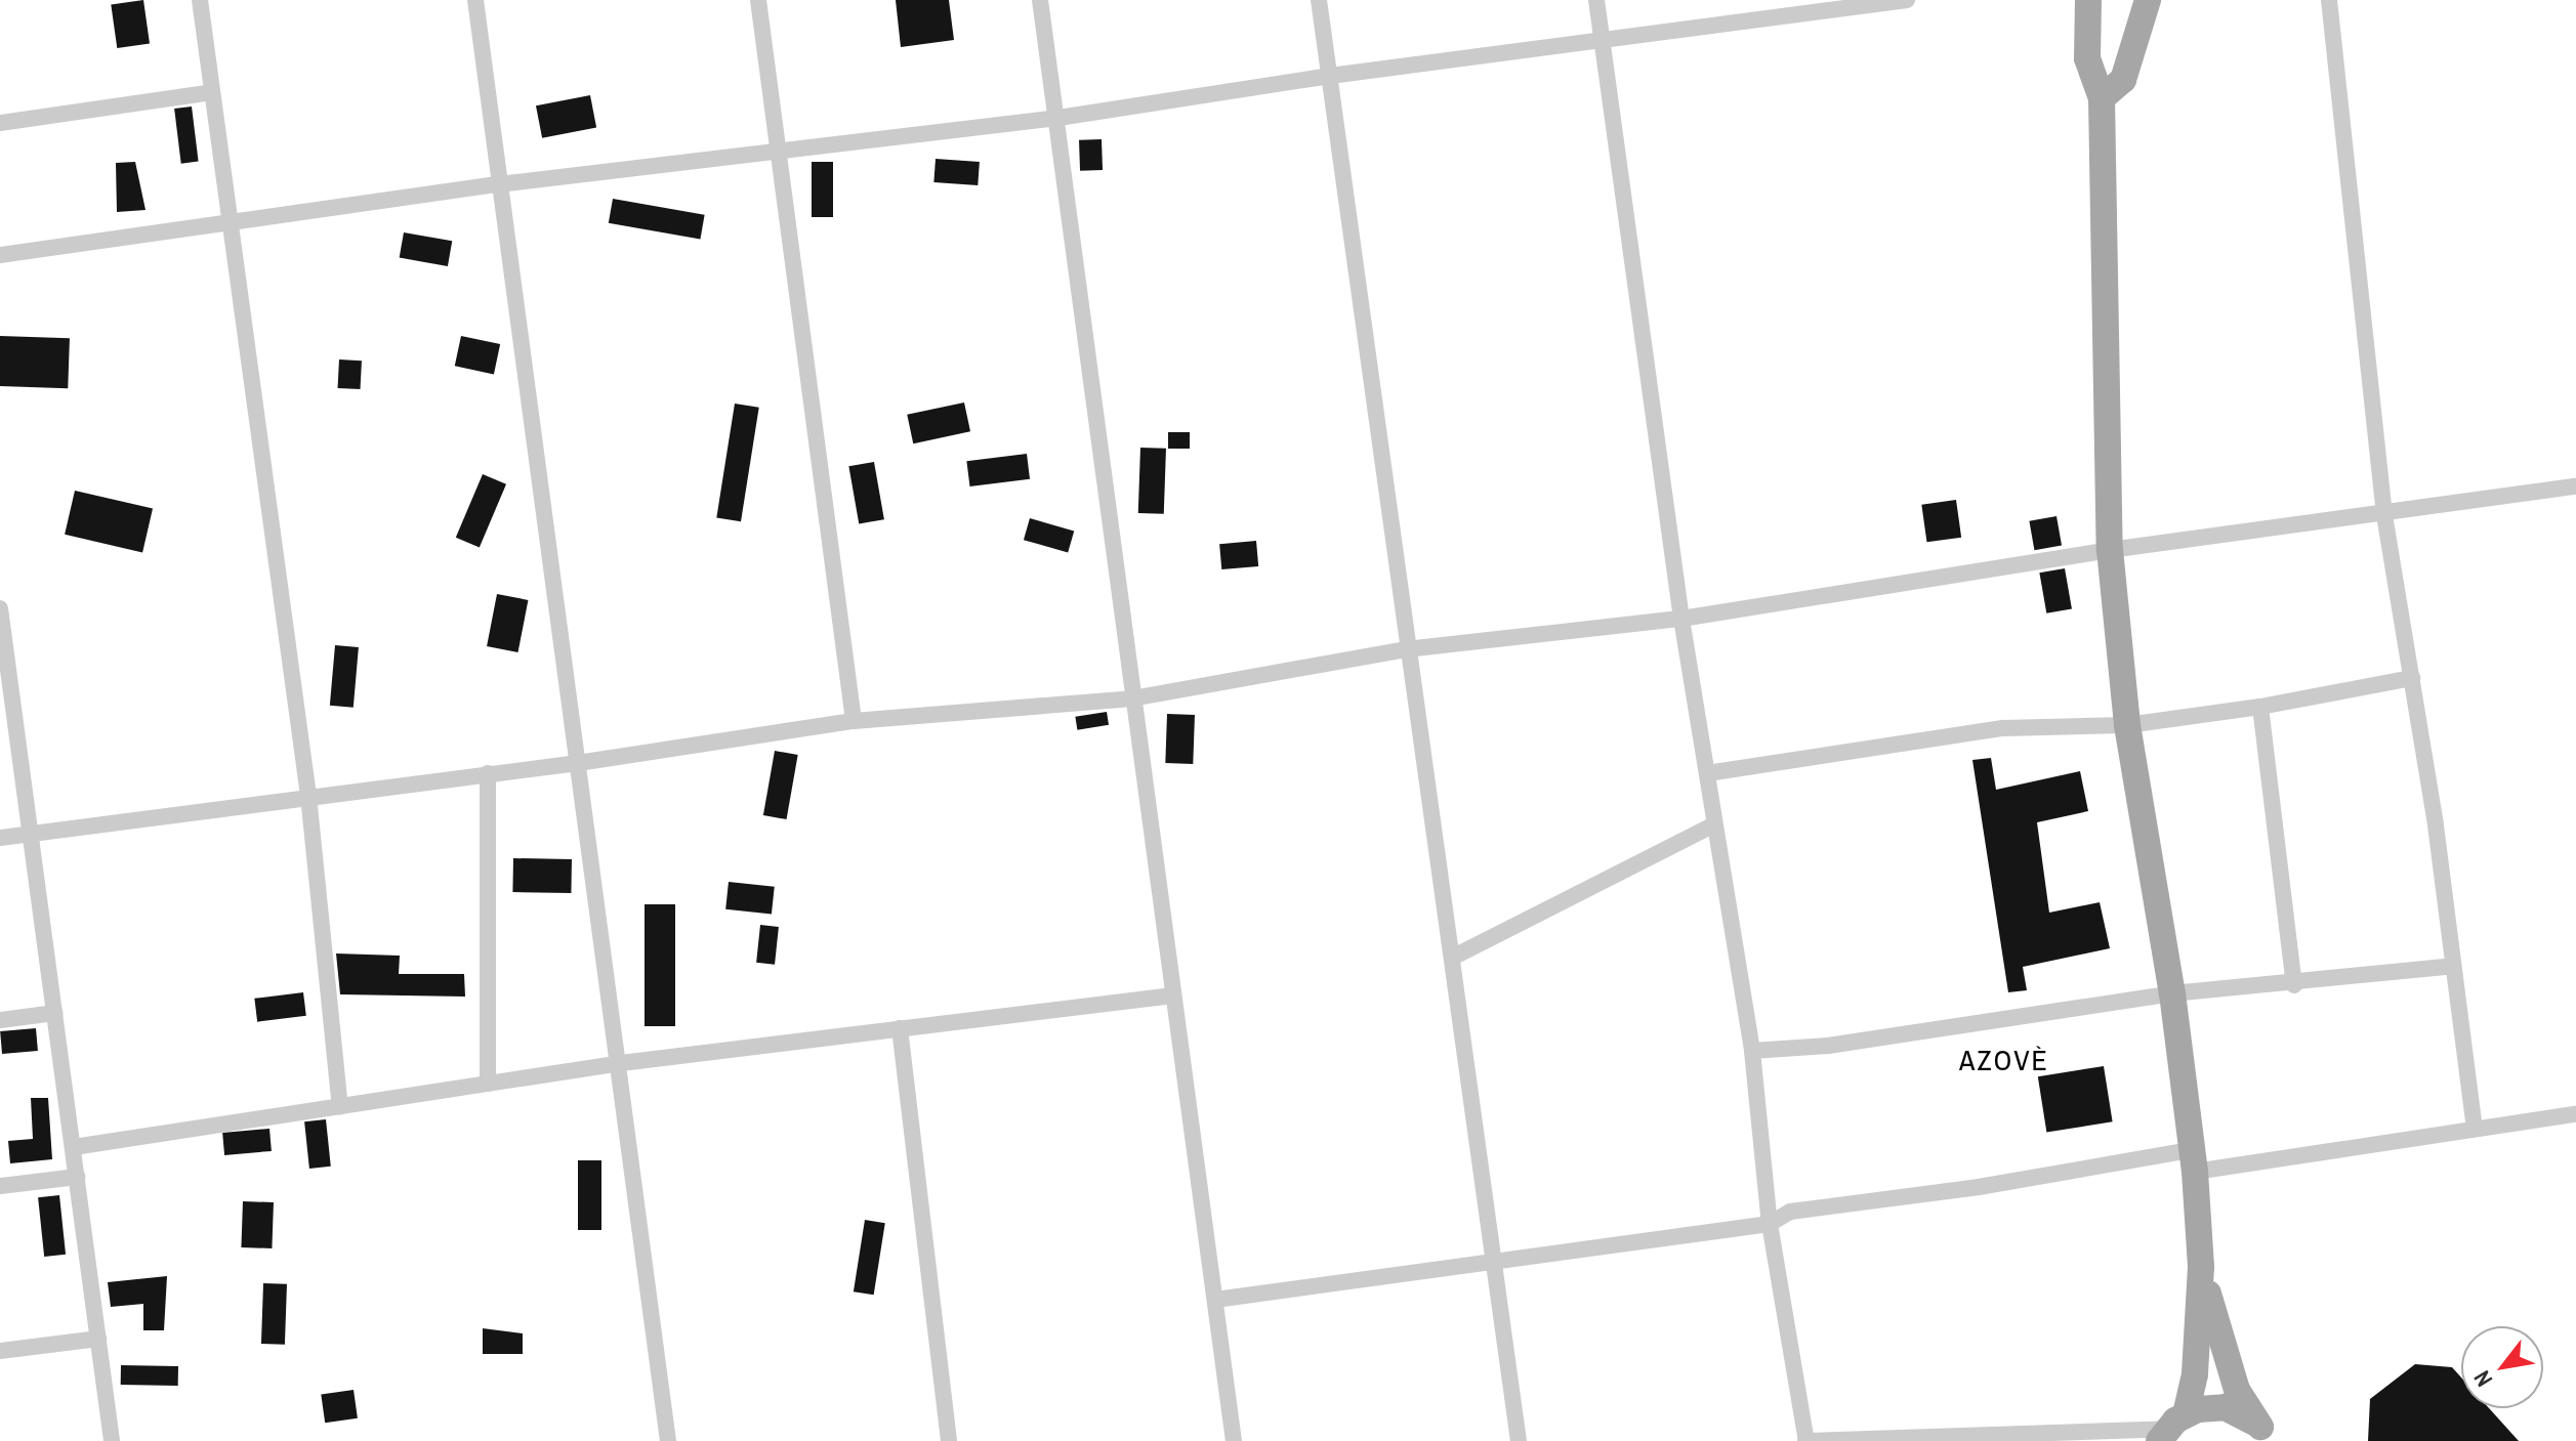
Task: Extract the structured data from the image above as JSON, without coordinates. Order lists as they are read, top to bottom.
{
  "districts": ["AZOVÈ"],
  "north": "bottom left"
}
